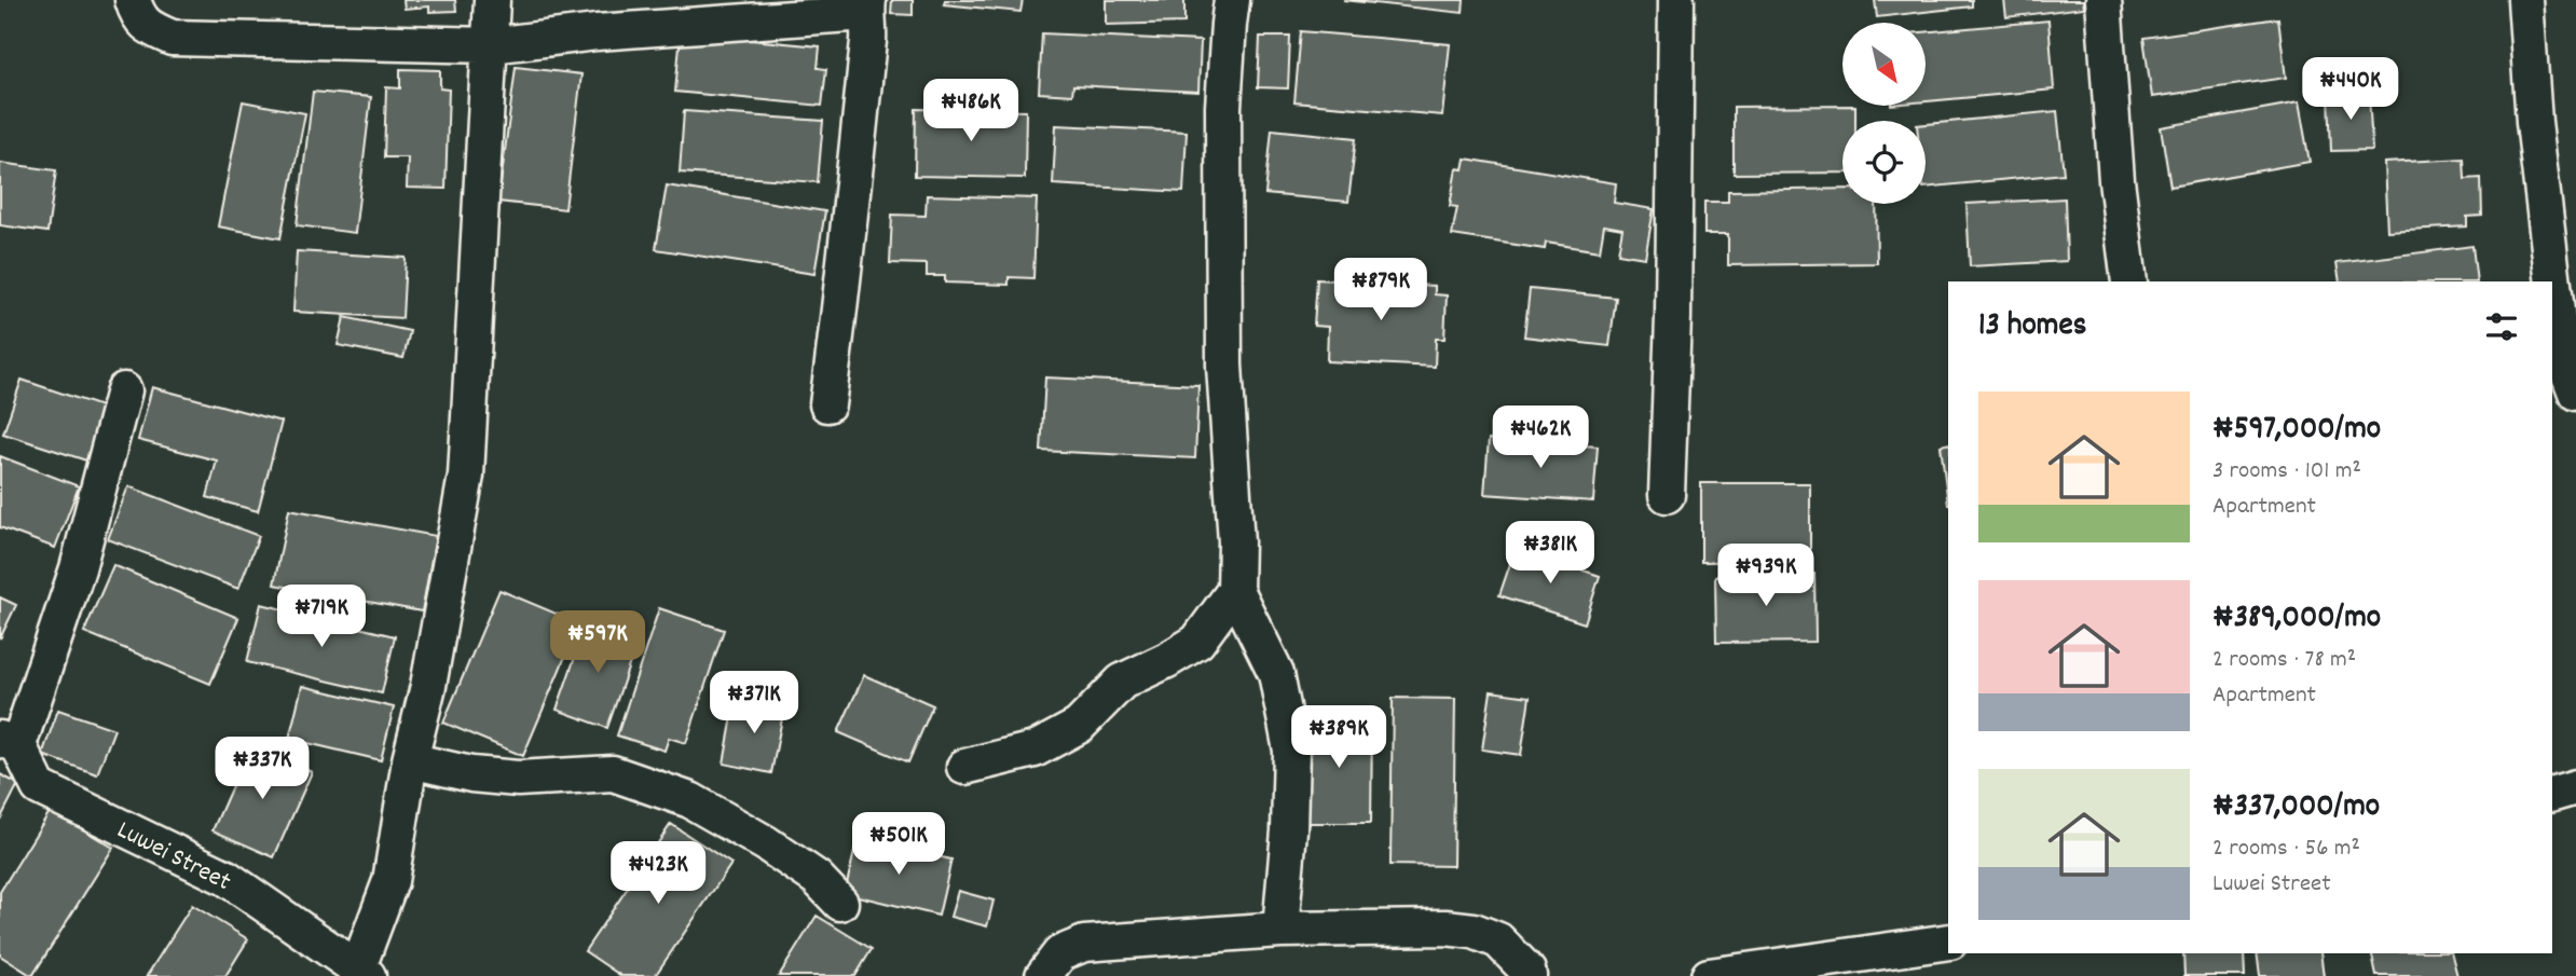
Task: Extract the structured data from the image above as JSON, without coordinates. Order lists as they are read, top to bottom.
{
  "streets": {
    "street": ["Luwei Street"]
  },
  "north": "bottom right",
  "page": {
    "price": [
      "₦440K",
      "₦486K",
      "₦879K",
      "₦462K",
      "₦381K",
      "₦939K",
      "₦719K",
      "₦597K",
      "₦371K",
      "₦389K",
      "₦337K",
      "₦501K",
      "₦423K"
    ],
    "heading": "13 homes",
    "list": [
      {
        "name": "₦597,000/mo",
        "note": "3 rooms · 101 m² · Apartment"
      },
      {
        "name": "₦389,000/mo",
        "note": "2 rooms · 78 m² · Apartment"
      },
      {
        "name": "₦337,000/mo",
        "note": "2 rooms · 56 m² · Luwei Street"
      }
    ]
  }
}
